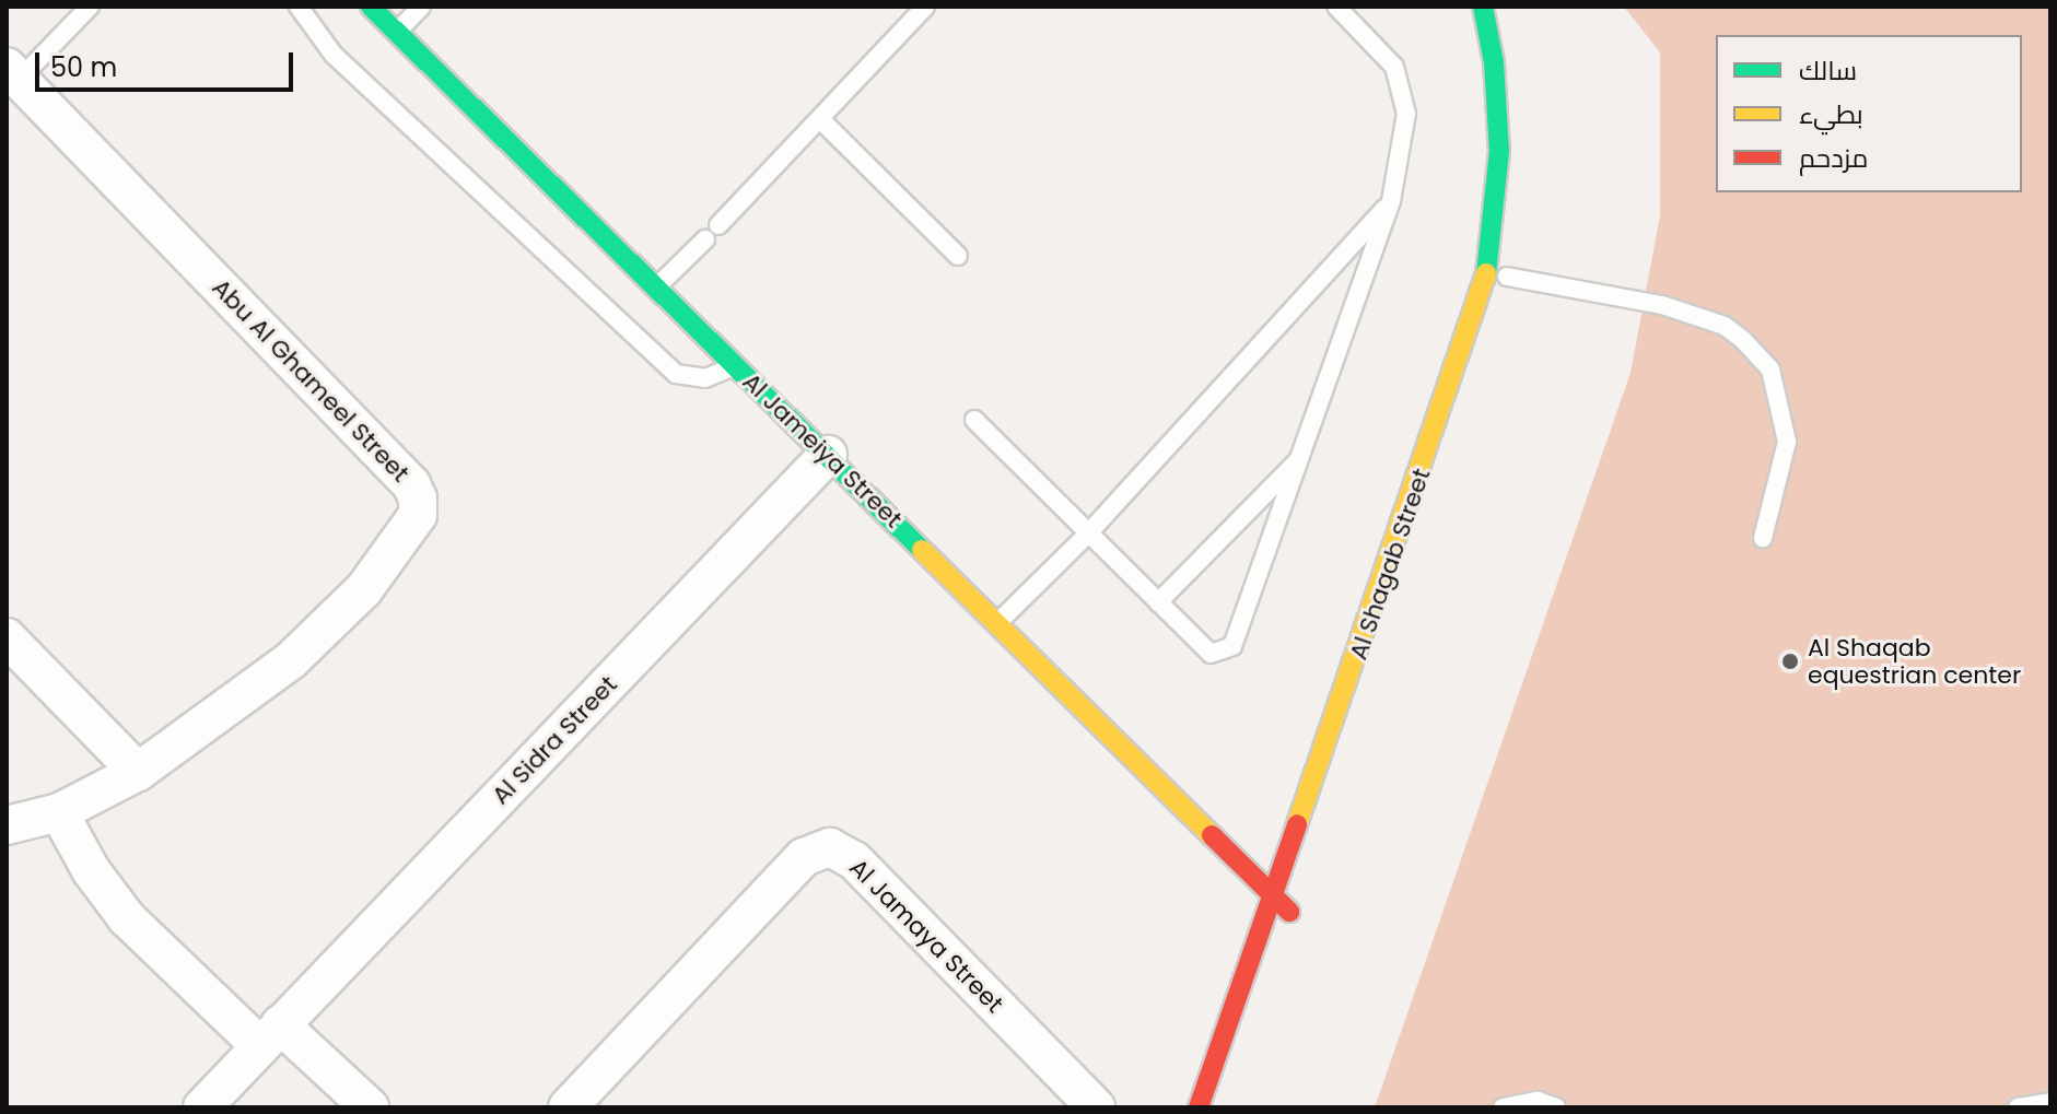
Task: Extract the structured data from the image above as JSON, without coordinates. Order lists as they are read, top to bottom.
{
  "streets": {
    "street": [
      "Abu Al Ghameel Street",
      "Al Jameiya Street",
      "Al Shagab Street",
      "Al Sidra Street",
      "Al Jamaya Street"
    ]
  },
  "crossings": [
    ["Al Jameiya Street", "Al Shagab Street"],
    ["Al Jameiya Street", "Al Sidra Street"]
  ],
  "places": ["Al Shaqab equestrian center"],
  "legend": ["سالك", "بطيء", "مزدحم"],
  "scale_bar": "50 m"
}
